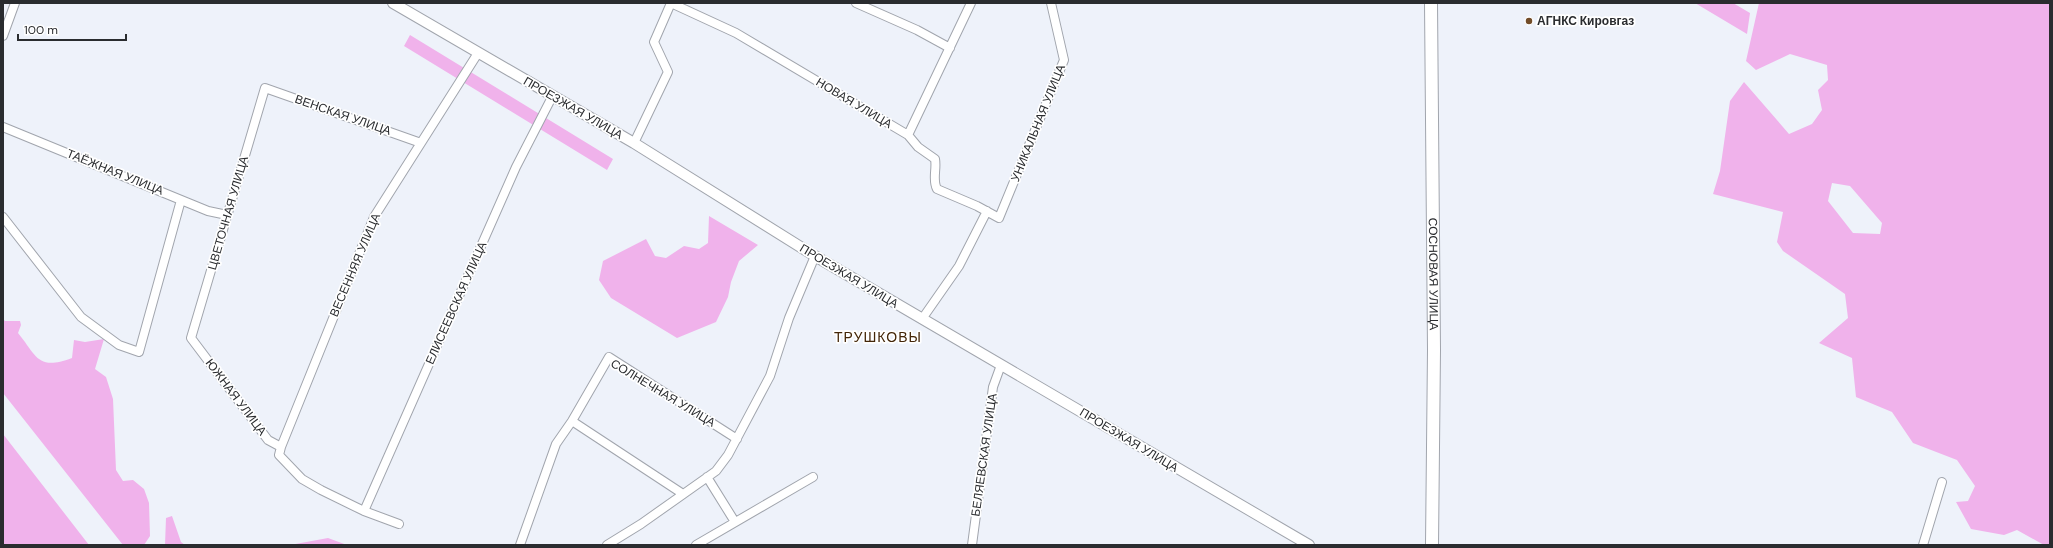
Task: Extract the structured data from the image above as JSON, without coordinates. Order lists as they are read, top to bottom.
{
  "streets": {
    "highway": ["СОСНОВАЯ УЛИЦА"],
    "main road": ["ПРОЕЗЖАЯ УЛИЦА"],
    "street": [
      "НОВАЯ УЛИЦА",
      "ВЕНСКАЯ УЛИЦА",
      "УНИКАЛЬНАЯ УЛИЦА",
      "ТАЁЖНАЯ УЛИЦА",
      "ЦВЕТОЧНАЯ УЛИЦА",
      "ВЕСЕННЯЯ УЛИЦА",
      "ЕЛИСЕЕВСКАЯ УЛИЦА",
      "СОЛНЕЧНАЯ УЛИЦА",
      "ЮЖНАЯ УЛИЦА",
      "БЕЛЯЕВСКАЯ УЛИЦА"
    ]
  },
  "crossings": [
    ["НОВАЯ УЛИЦА", "УНИКАЛЬНАЯ УЛИЦА"],
    ["ПРОЕЗЖАЯ УЛИЦА", "ВЕСЕННЯЯ УЛИЦА"],
    ["ПРОЕЗЖАЯ УЛИЦА", "ЕЛИСЕЕВСКАЯ УЛИЦА"],
    ["ПРОЕЗЖАЯ УЛИЦА", "БЕЛЯЕВСКАЯ УЛИЦА"],
    ["ВЕНСКАЯ УЛИЦА", "ЦВЕТОЧНАЯ УЛИЦА"],
    ["ВЕНСКАЯ УЛИЦА", "ВЕСЕННЯЯ УЛИЦА"],
    ["ТАЁЖНАЯ УЛИЦА", "ЦВЕТОЧНАЯ УЛИЦА"],
    ["ЦВЕТОЧНАЯ УЛИЦА", "ЮЖНАЯ УЛИЦА"],
    ["ВЕСЕННЯЯ УЛИЦА", "ЮЖНАЯ УЛИЦА"]
  ],
  "districts": ["ТРУШКОВЫ"],
  "places": ["АГНКС Кировгаз"],
  "scale_bar": "100 m"
}
